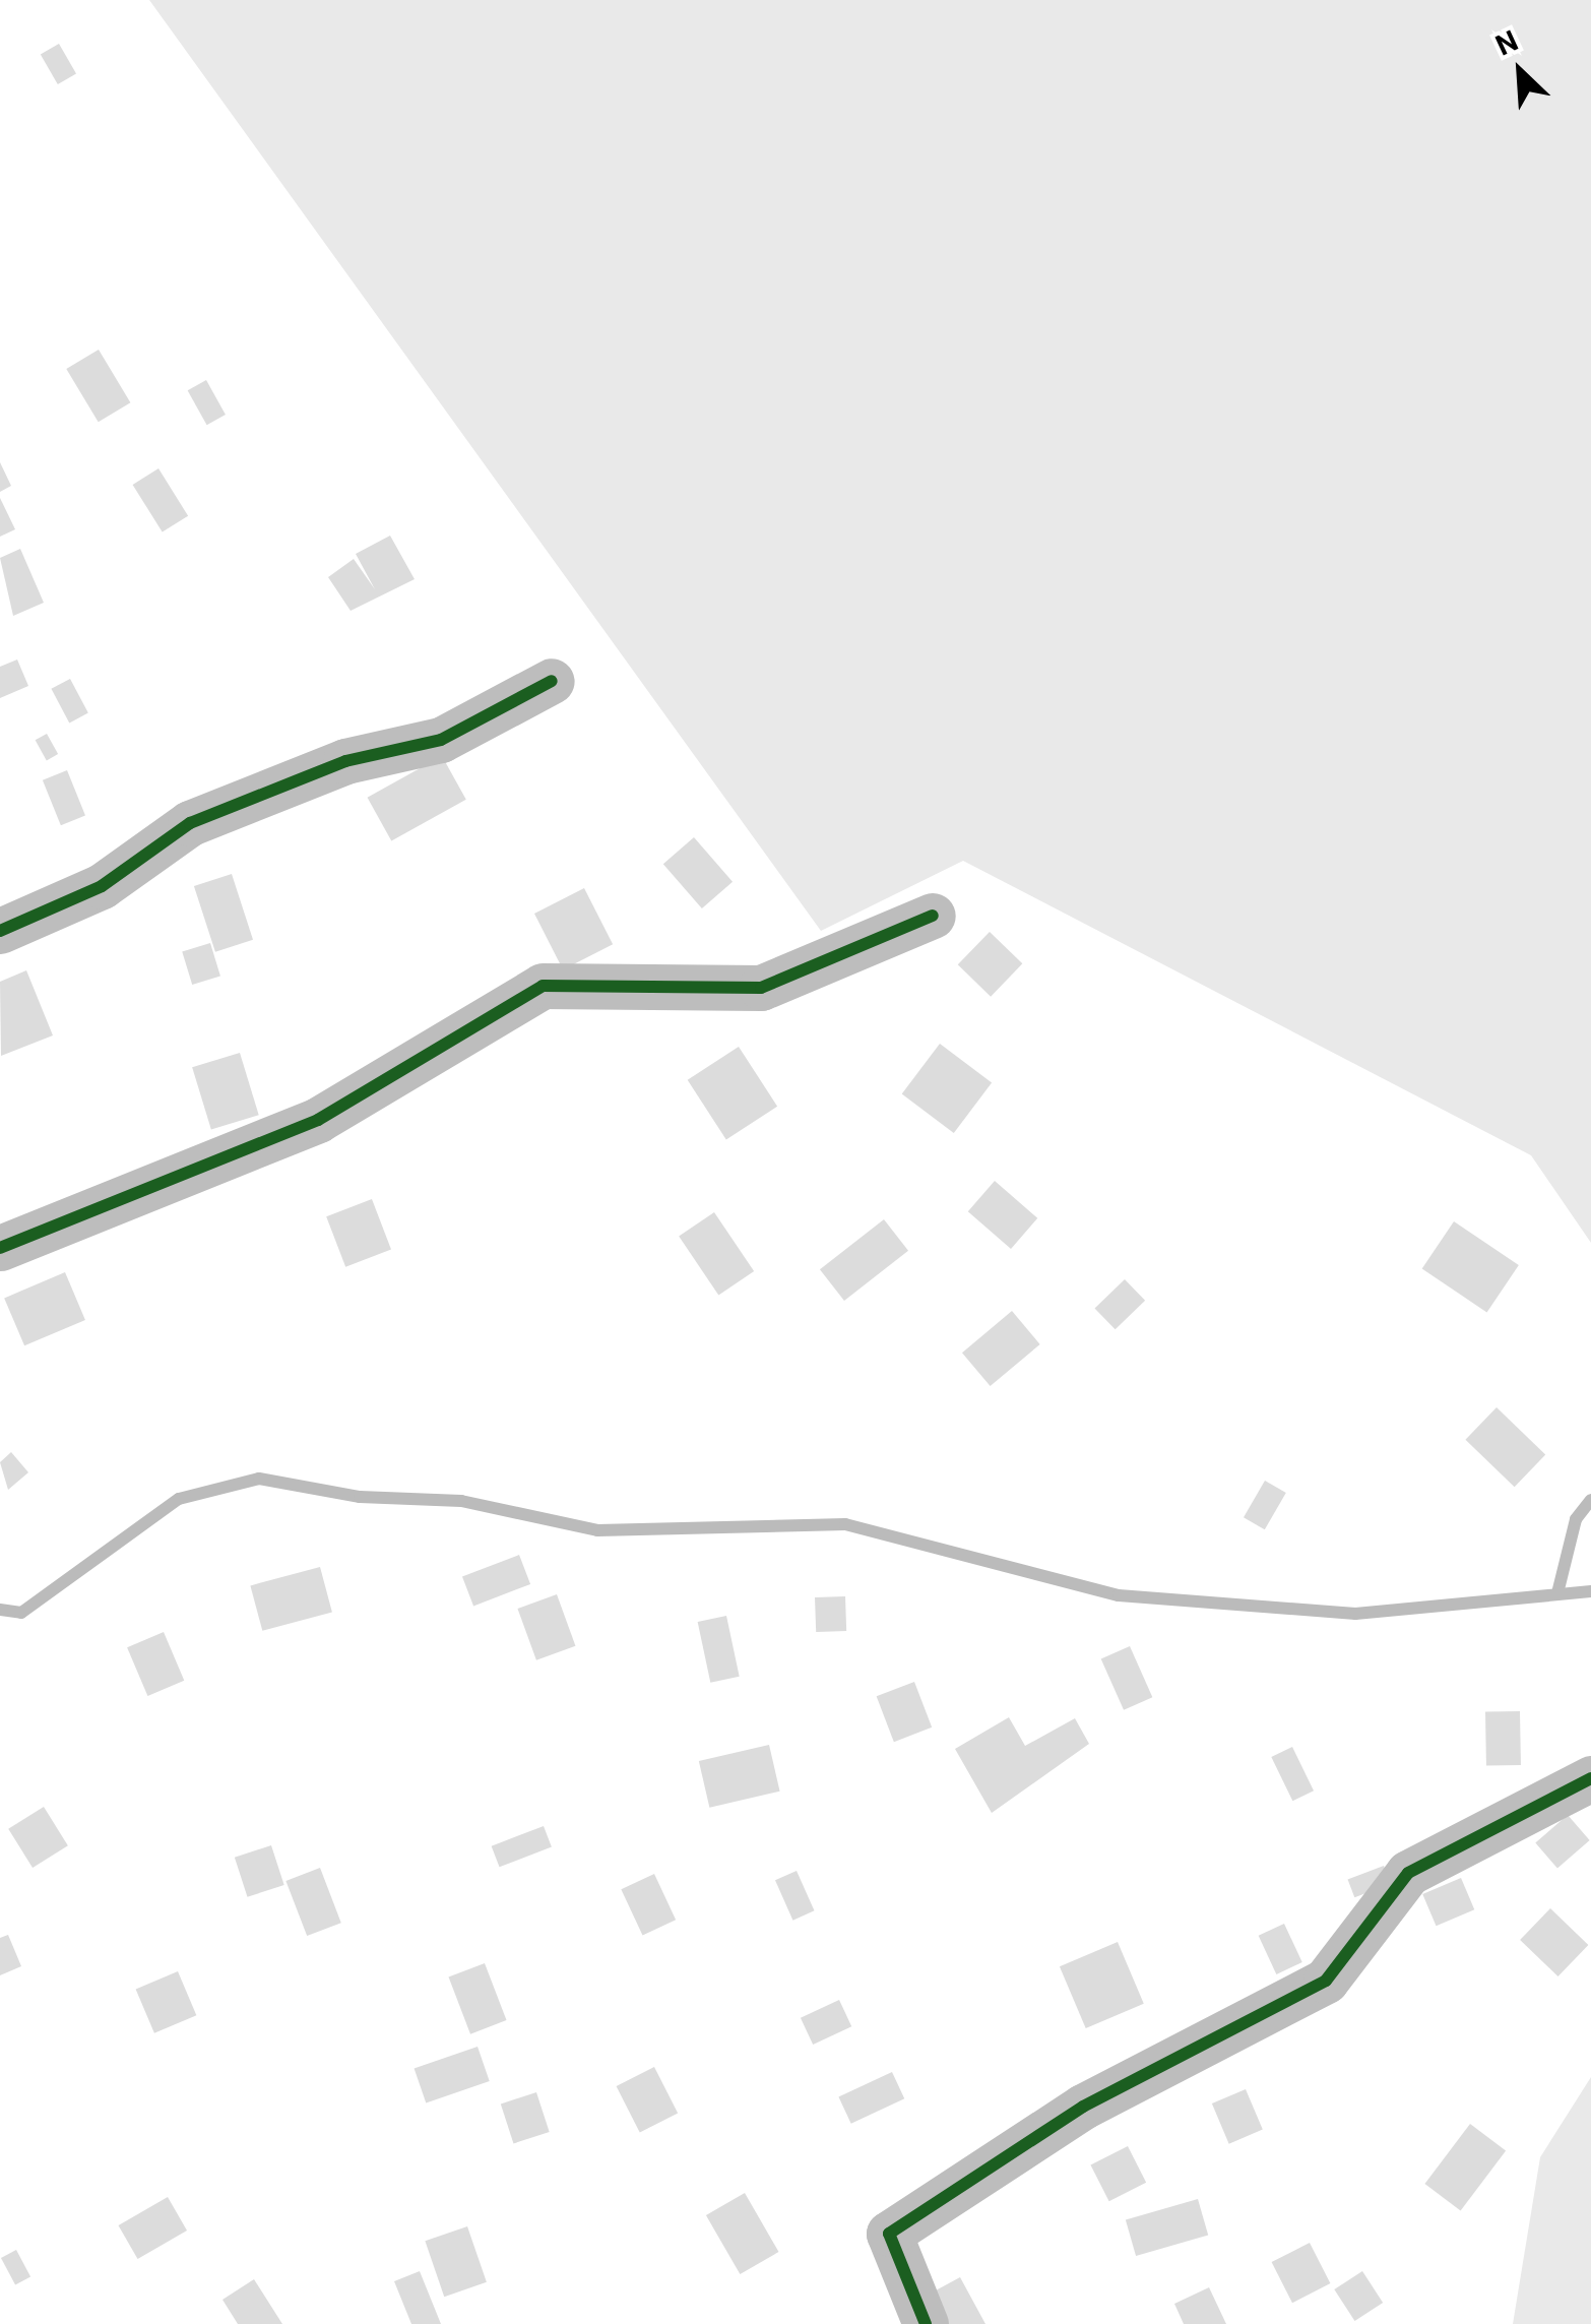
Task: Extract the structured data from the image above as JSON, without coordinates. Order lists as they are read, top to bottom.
{
  "north": "top left"
}
